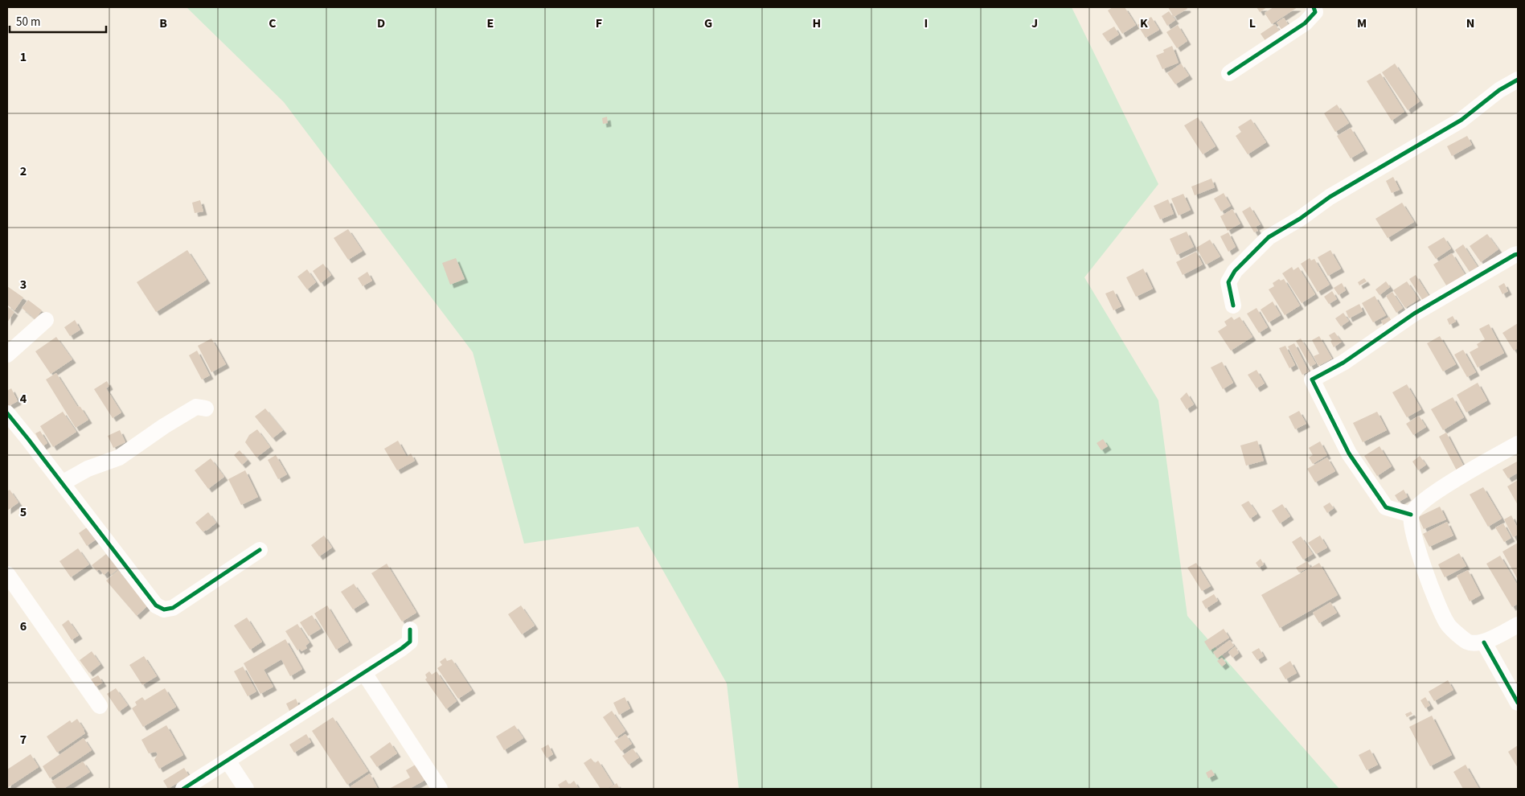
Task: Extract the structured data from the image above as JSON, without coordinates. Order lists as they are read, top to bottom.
{
  "scale_bar": "50 m",
  "grid": {
    "columns": [
      "B",
      "C",
      "D",
      "E",
      "F",
      "G",
      "H",
      "I",
      "J",
      "K",
      "L",
      "M",
      "N"
    ],
    "rows": [
      "1",
      "2",
      "3",
      "4",
      "5",
      "6",
      "7"
    ]
  }
}
